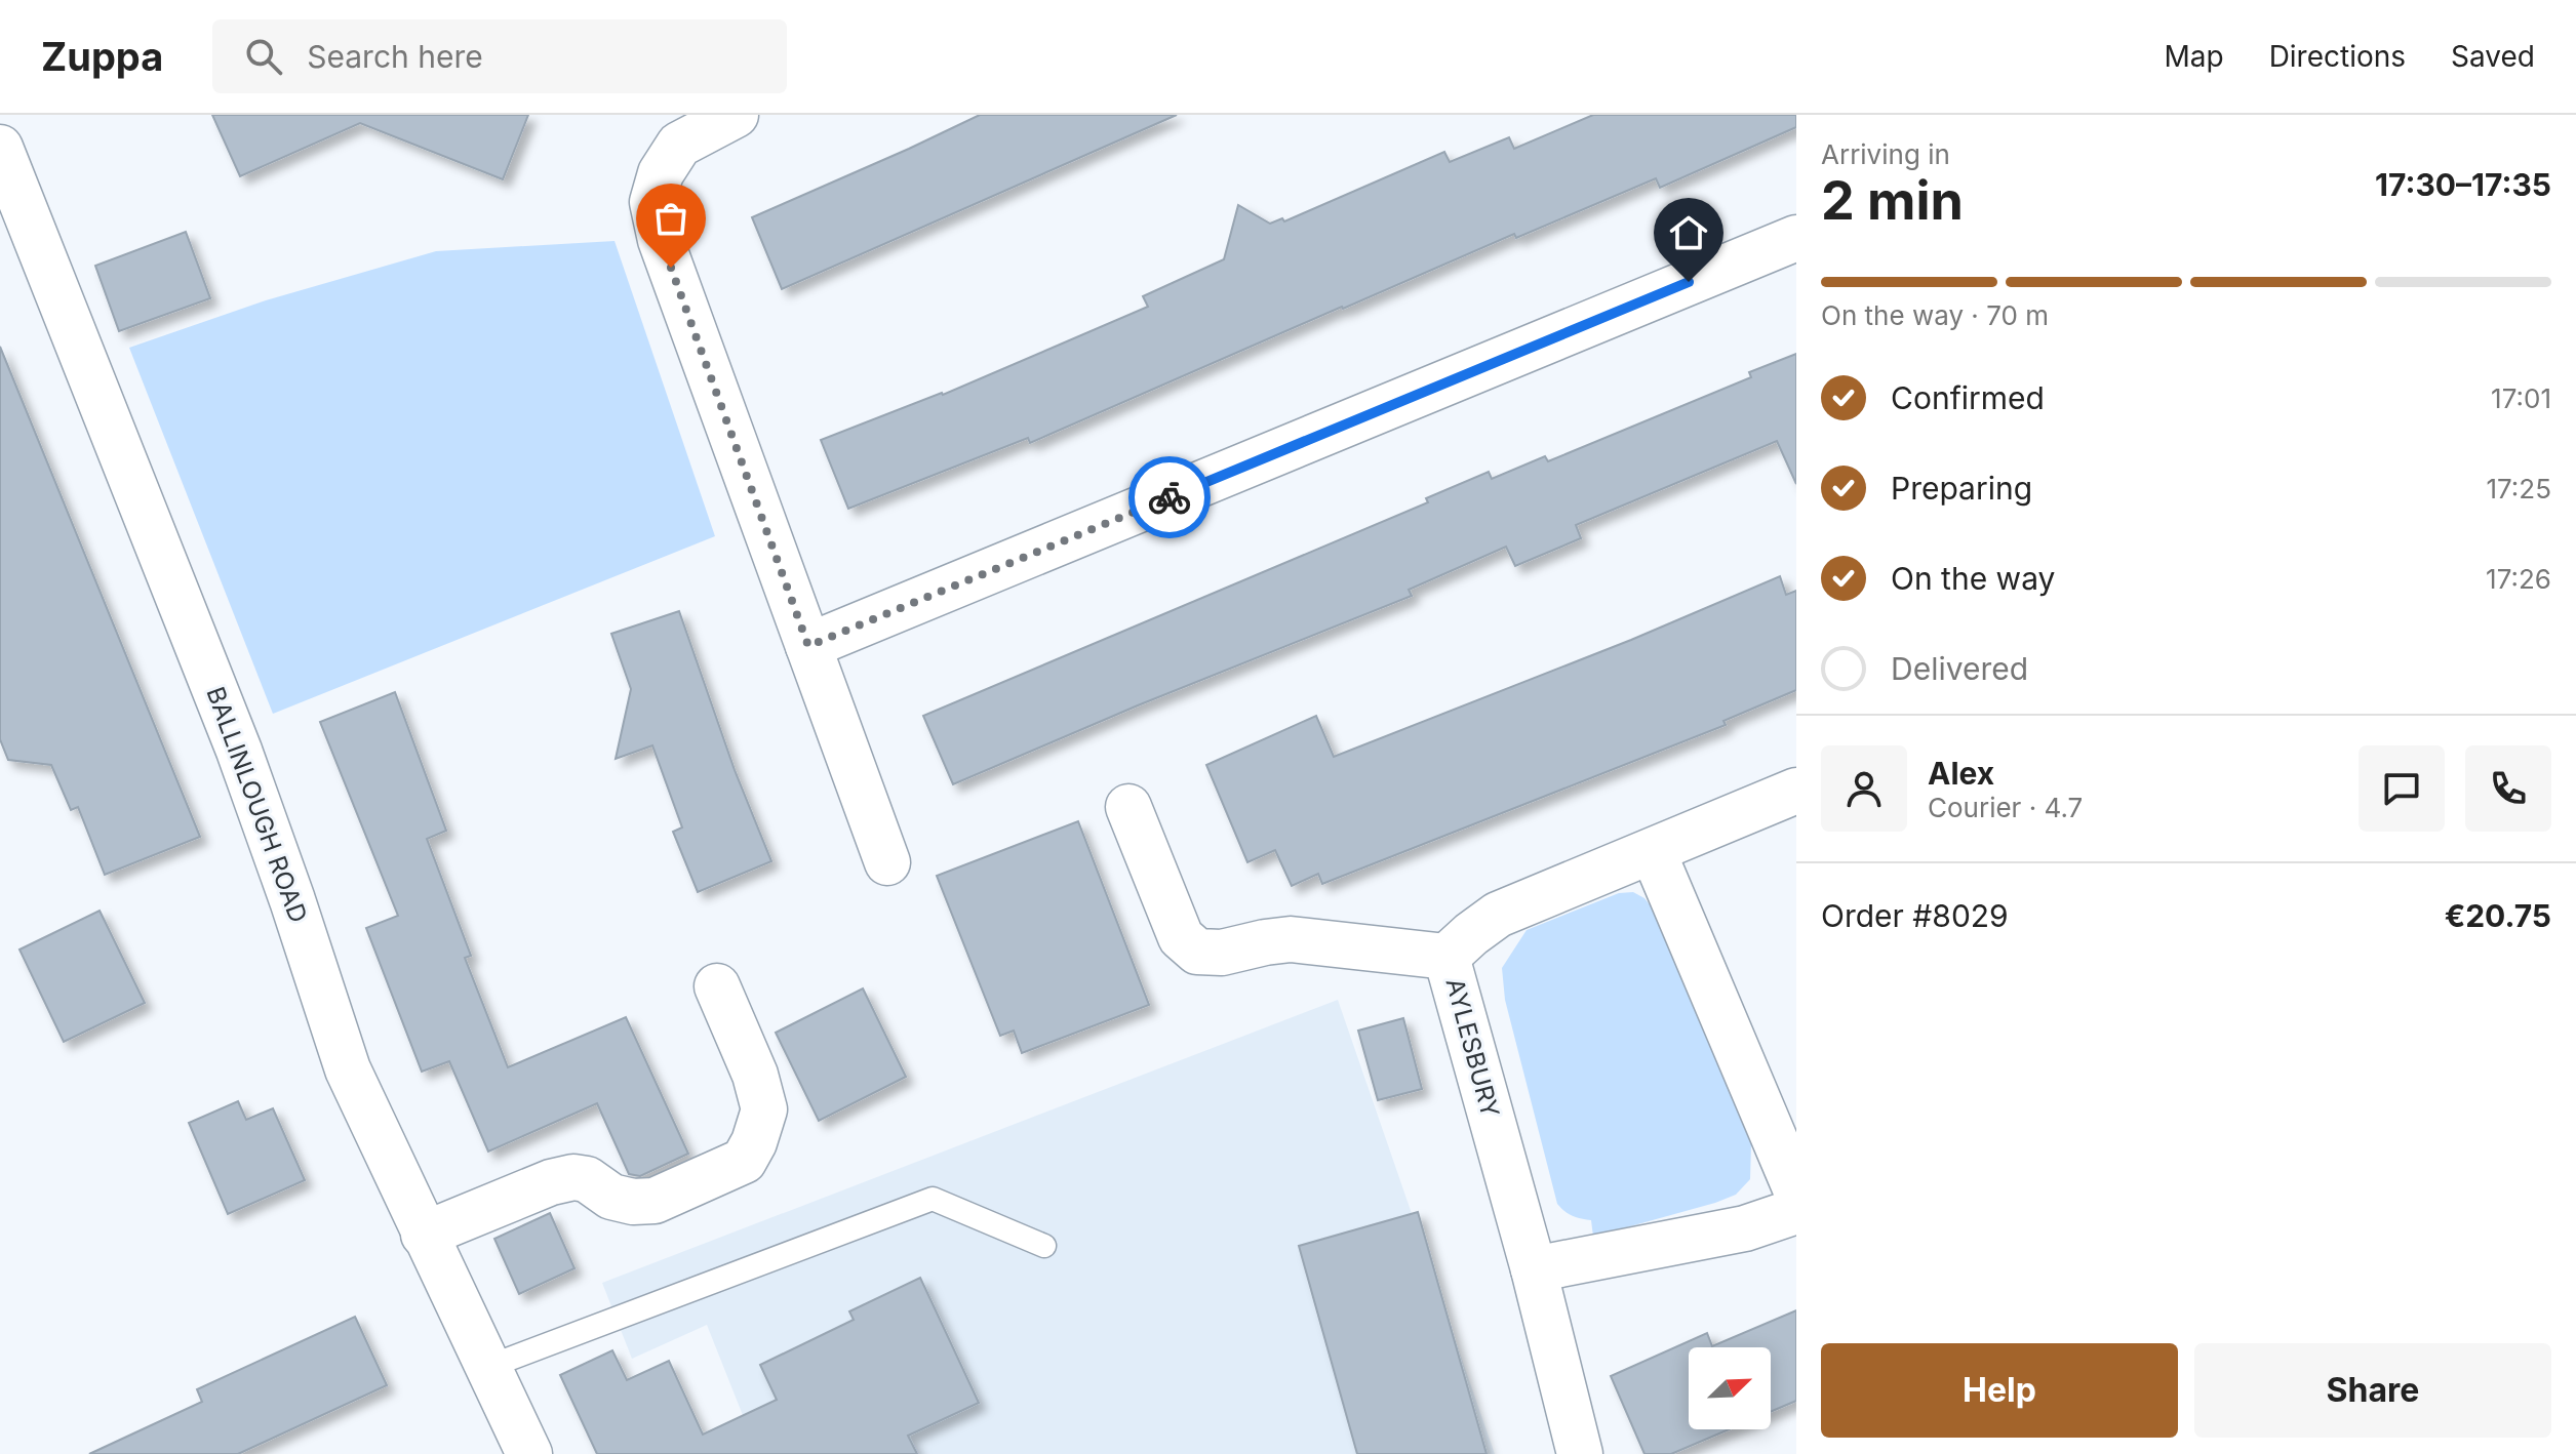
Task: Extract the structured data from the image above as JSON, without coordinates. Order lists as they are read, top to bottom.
{
  "streets": {
    "street": ["BALLINLOUGH ROAD", "AYLESBURY"]
  },
  "north": "top right",
  "page": {
    "header": "Zuppa",
    "search": "Search here",
    "nav": ["Map", "Directions", "Saved"],
    "heading": ["2 min", "Arriving in", "17:30–17:35"],
    "panel": [
      "Alex",
      "Courier · 4.7",
      "Order #8029",
      "€20.75"
    ],
    "bar": "On the way · 70 m",
    "list": [
      ["Confirmed", "17:01"],
      ["Preparing", "17:25"],
      ["On the way", "17:26"],
      "Delivered"
    ],
    "buttons": ["Help", "Share"]
  }
}
